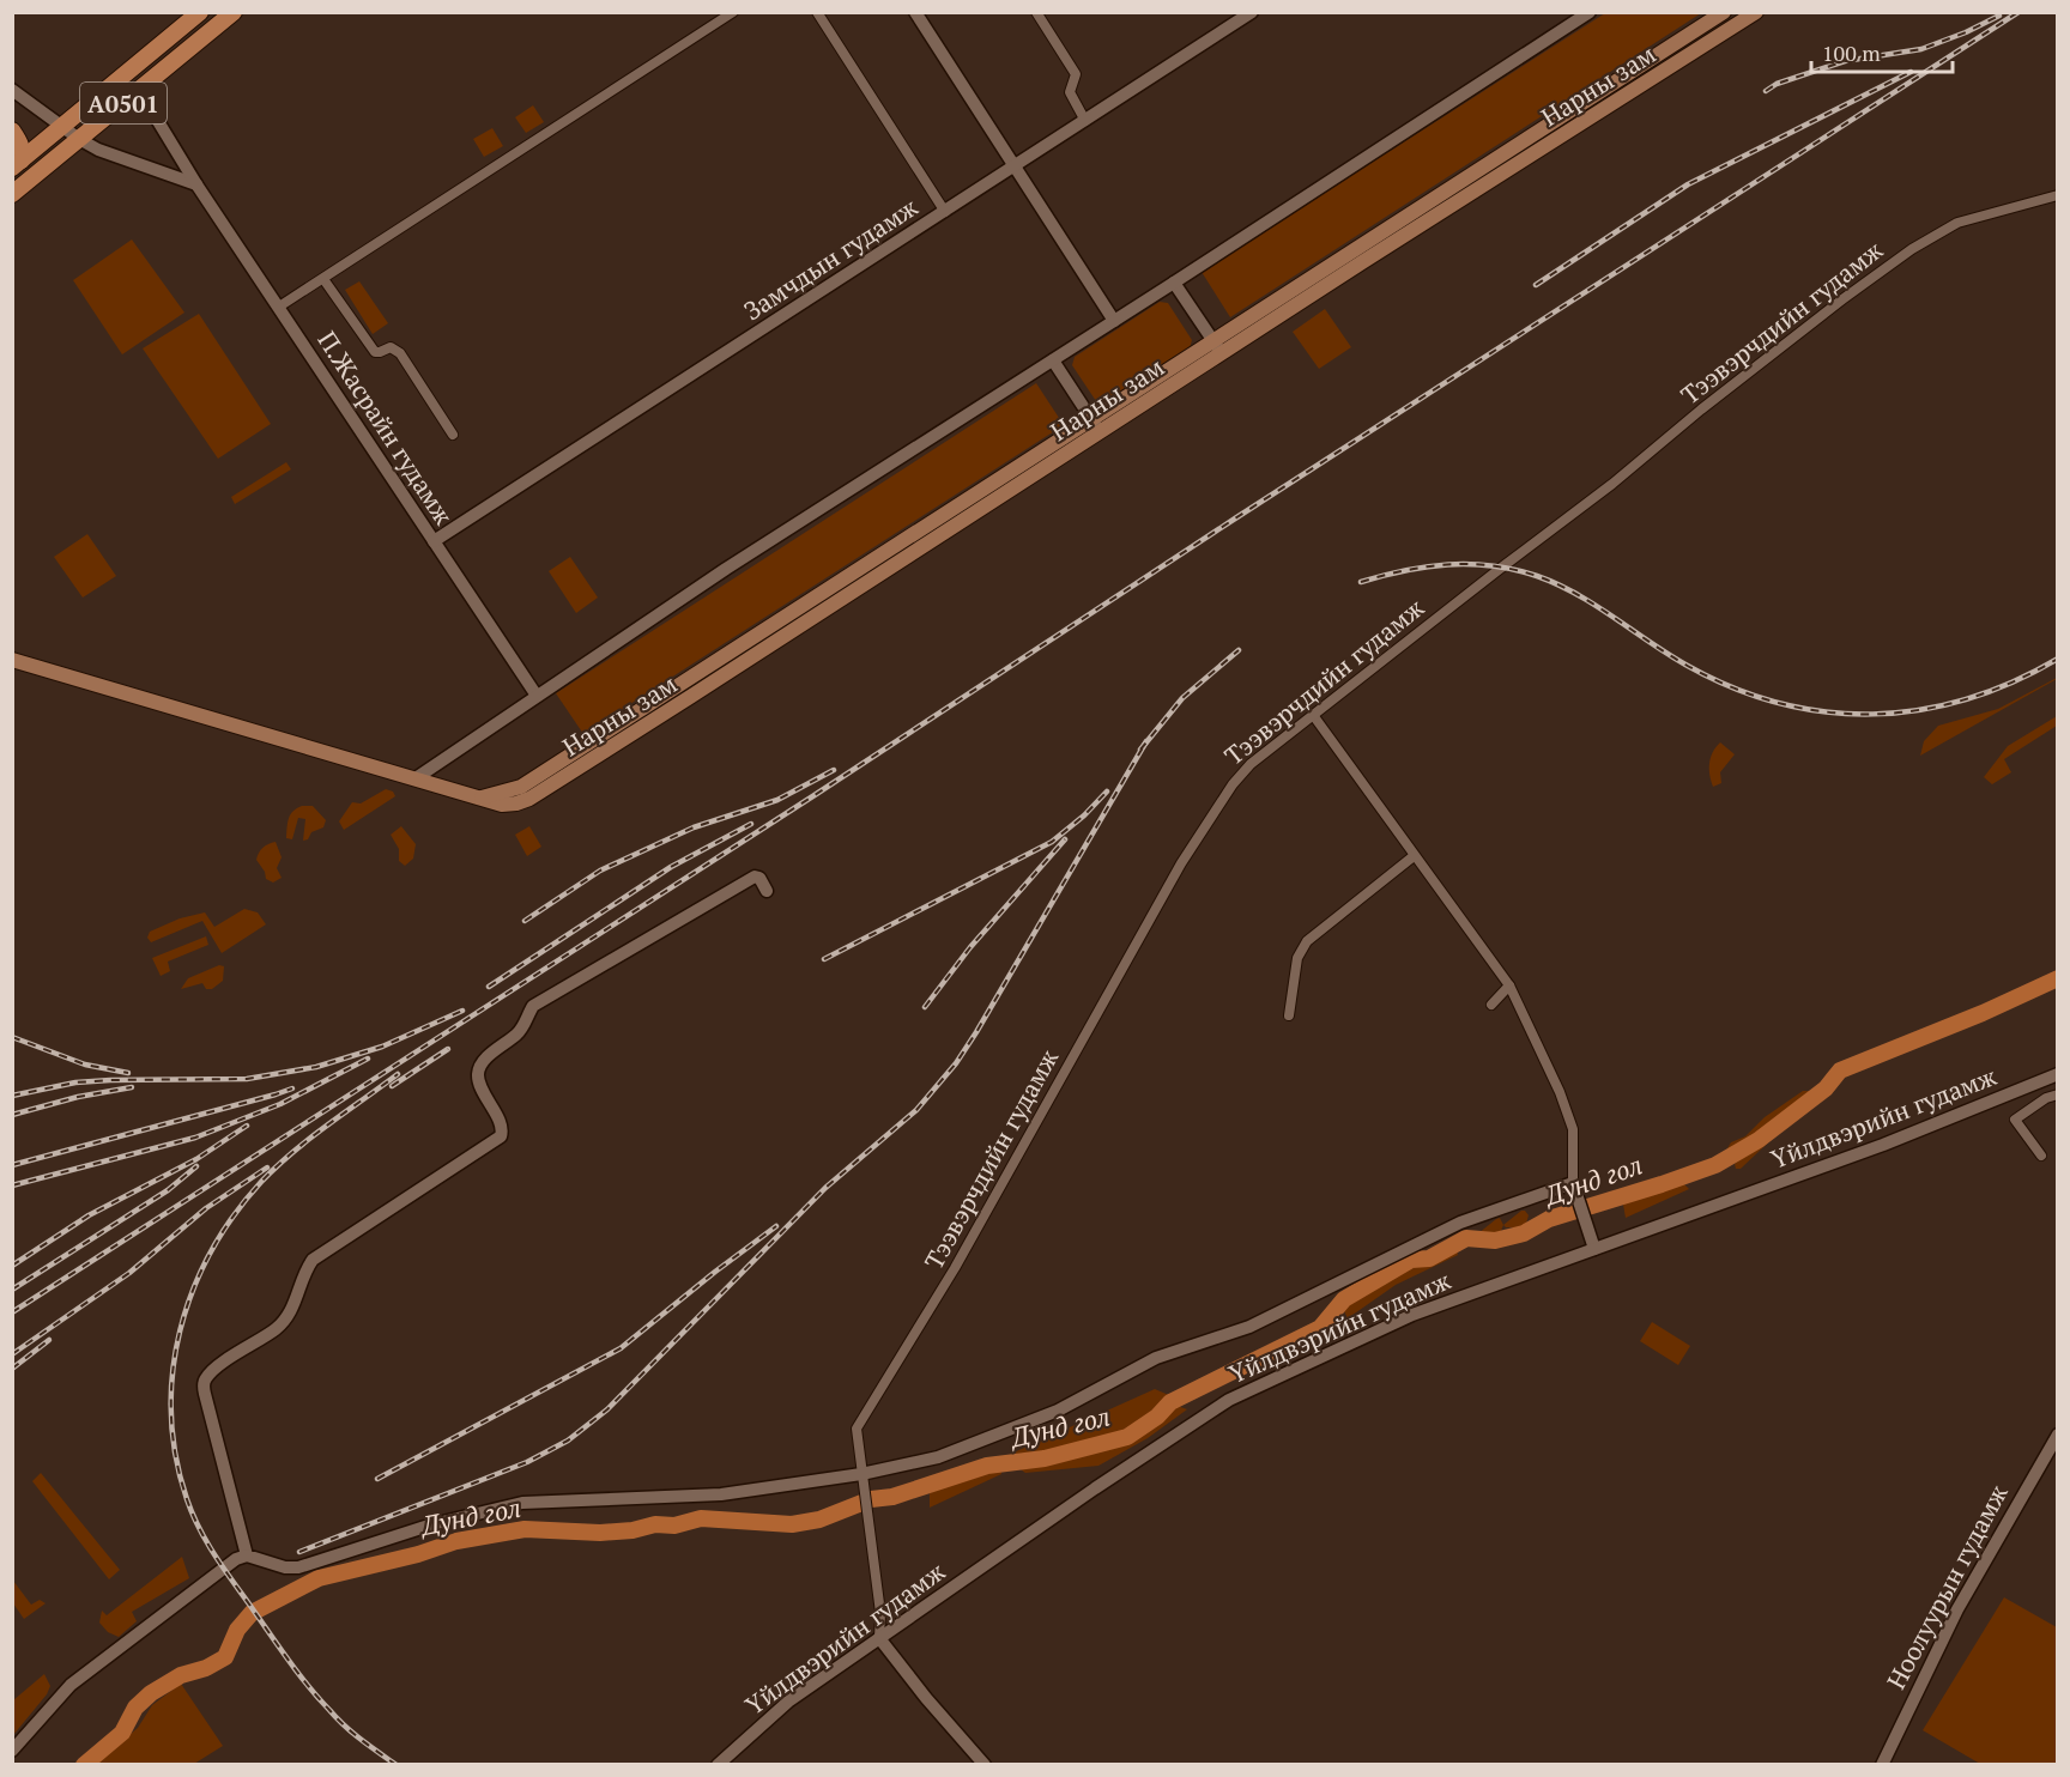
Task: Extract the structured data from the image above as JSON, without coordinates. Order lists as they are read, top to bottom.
{
  "streets": {
    "highway": ["A0501"],
    "main road": ["Нарны зам"],
    "street": [
      "Замчдын гудамж",
      "Тээвэрчдийн гудамж",
      "П.Жасрайн гудамж",
      "Yйлдвэрийн гудамж",
      "Ноолуурын гудамж"
    ]
  },
  "crossings": [
    ["A0501", "П.Жасрайн гудамж"],
    ["Замчдын гудамж", "П.Жасрайн гудамж"],
    ["Тээвэрчдийн гудамж", "Yйлдвэрийн гудамж"]
  ],
  "water": ["Дунд гол"],
  "scale_bar": "100 m"
}
